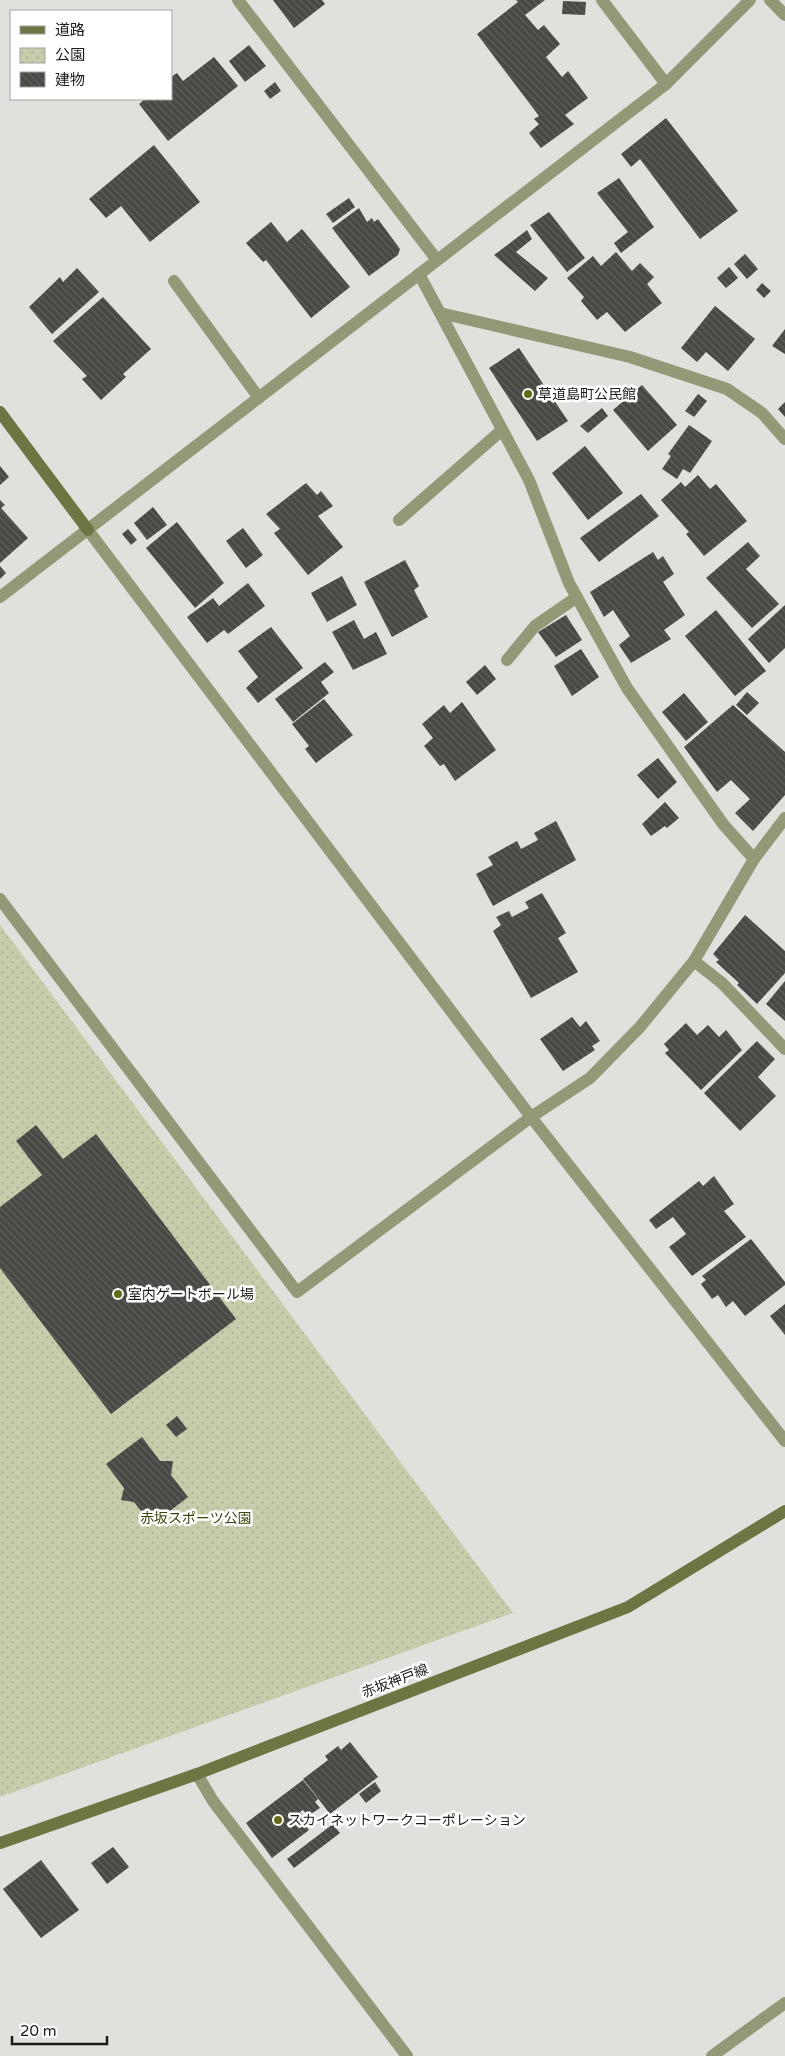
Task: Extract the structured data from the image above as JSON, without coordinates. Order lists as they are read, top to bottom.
{
  "streets": {
    "main road": ["赤坂神戸線"]
  },
  "parks": ["赤坂スポーツ公園"],
  "places": ["草道島町公民館", "室内ゲートボール場", "スカイネットワークコーポレーション"],
  "legend": ["道路", "公園", "建物"],
  "scale_bar": "20 m"
}
